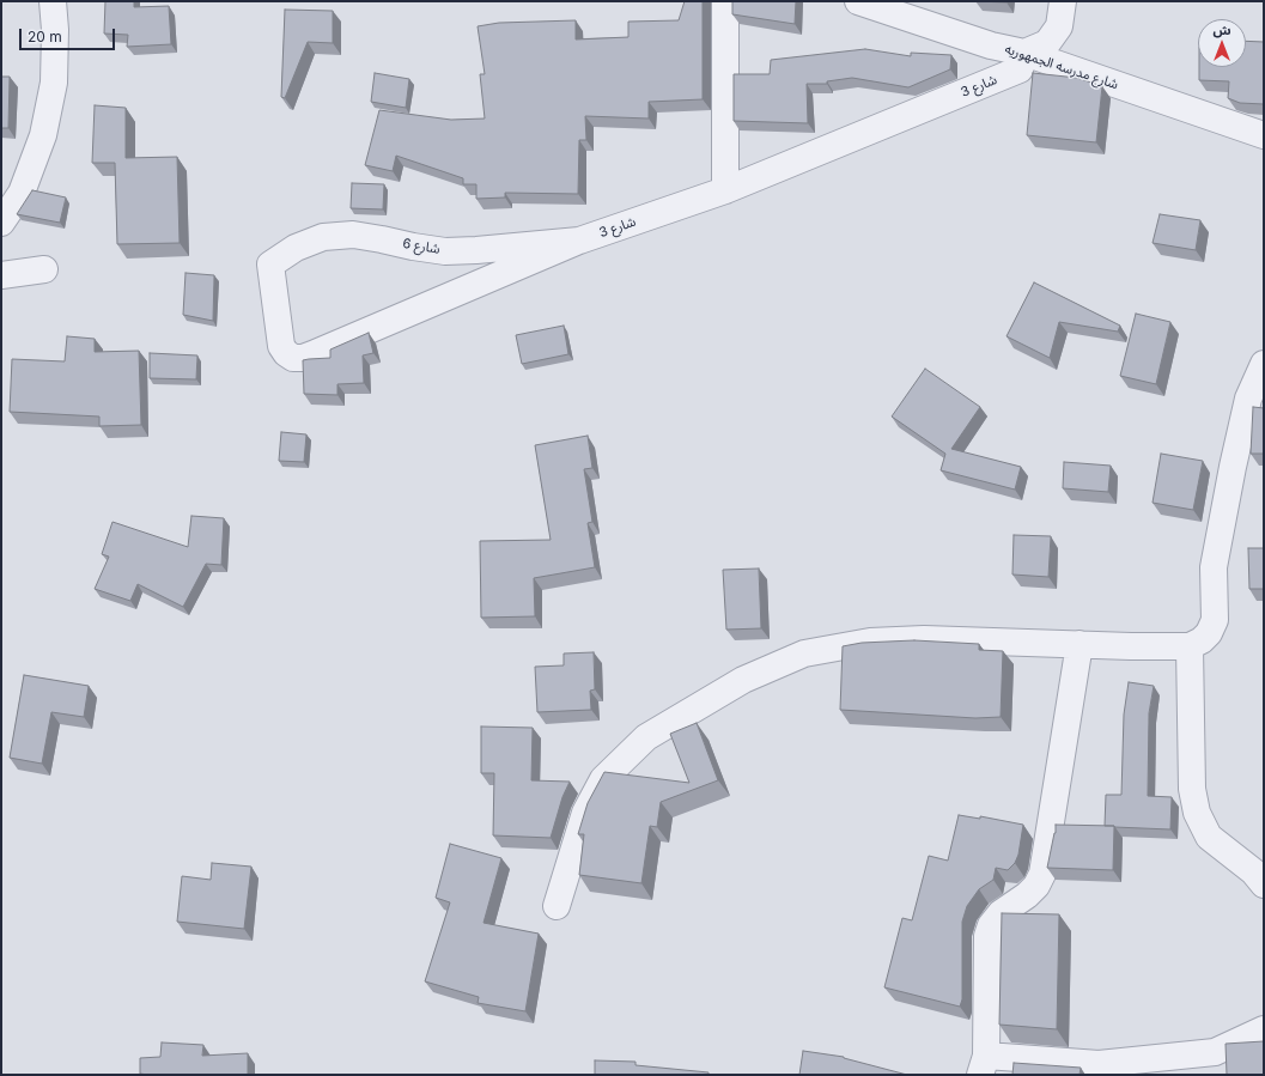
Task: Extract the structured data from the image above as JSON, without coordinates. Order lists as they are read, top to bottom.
{
  "streets": {
    "street": ["شارع مدرسه الجمهوريه", "شارع 3", "شارع 6"]
  },
  "crossings": [
    ["شارع مدرسه الجمهوريه", "شارع 3"],
    ["شارع 3", "شارع 6"]
  ],
  "scale_bar": "20 m",
  "north": "top"
}
